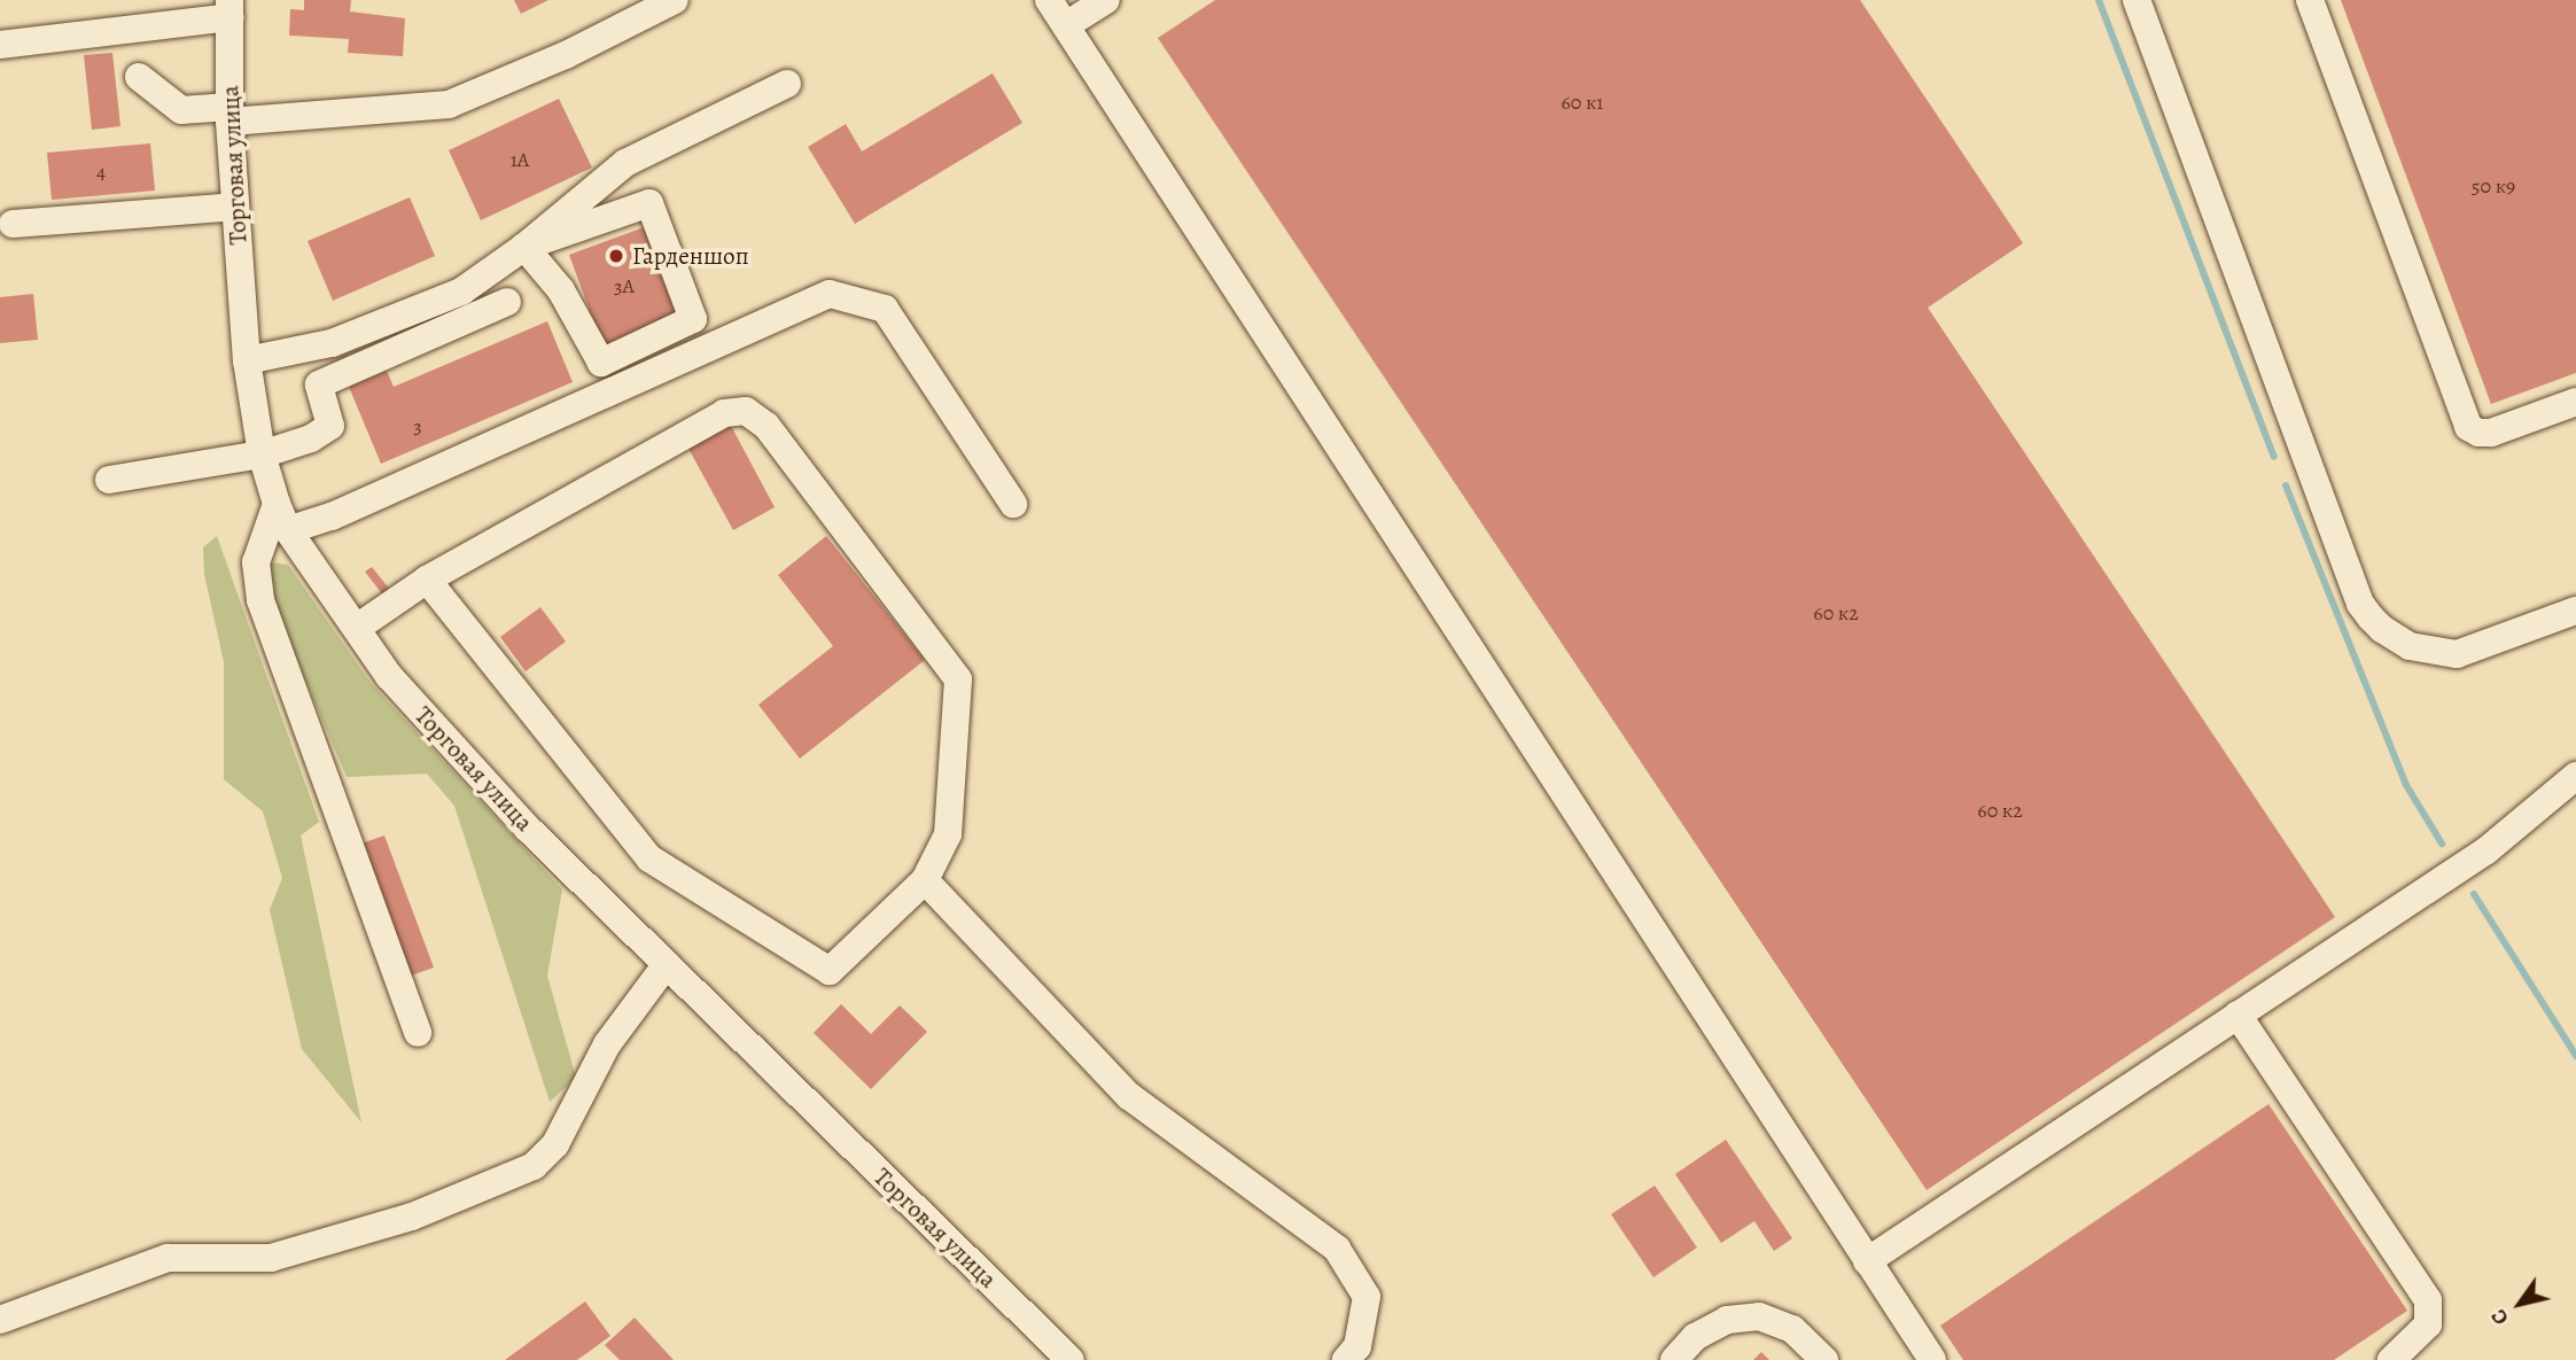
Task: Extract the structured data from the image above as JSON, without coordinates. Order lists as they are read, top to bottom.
{
  "streets": {
    "street": ["Торговая улица"]
  },
  "places": ["Гарденшоп"],
  "house_numbers": [
    "60 к1",
    "1А",
    "4",
    "50 к9",
    "3А",
    "3",
    "60 к2",
    "60 к2"
  ],
  "north": "bottom left"
}
